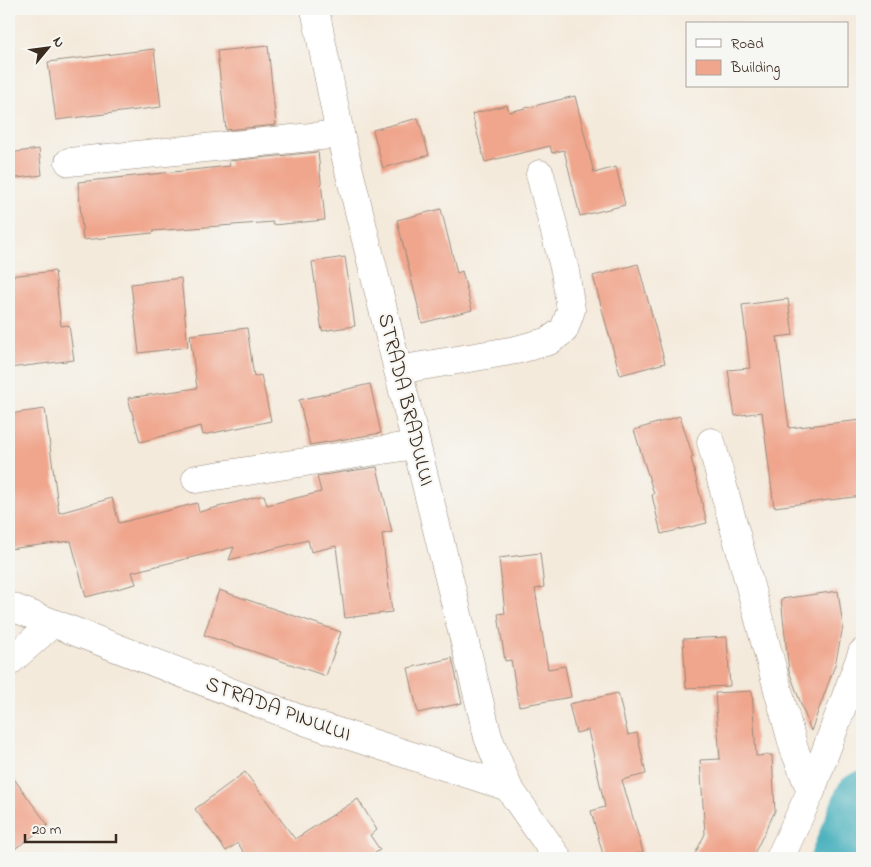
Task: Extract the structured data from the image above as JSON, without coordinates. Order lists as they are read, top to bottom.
{
  "streets": {
    "street": ["STRADA BRADULUI", "STRADA PINULUI"]
  },
  "crossings": [
    ["STRADA BRADULUI", "STRADA PINULUI"]
  ],
  "legend": ["Road", "Building"],
  "scale_bar": "20 m",
  "north": "top right"
}
